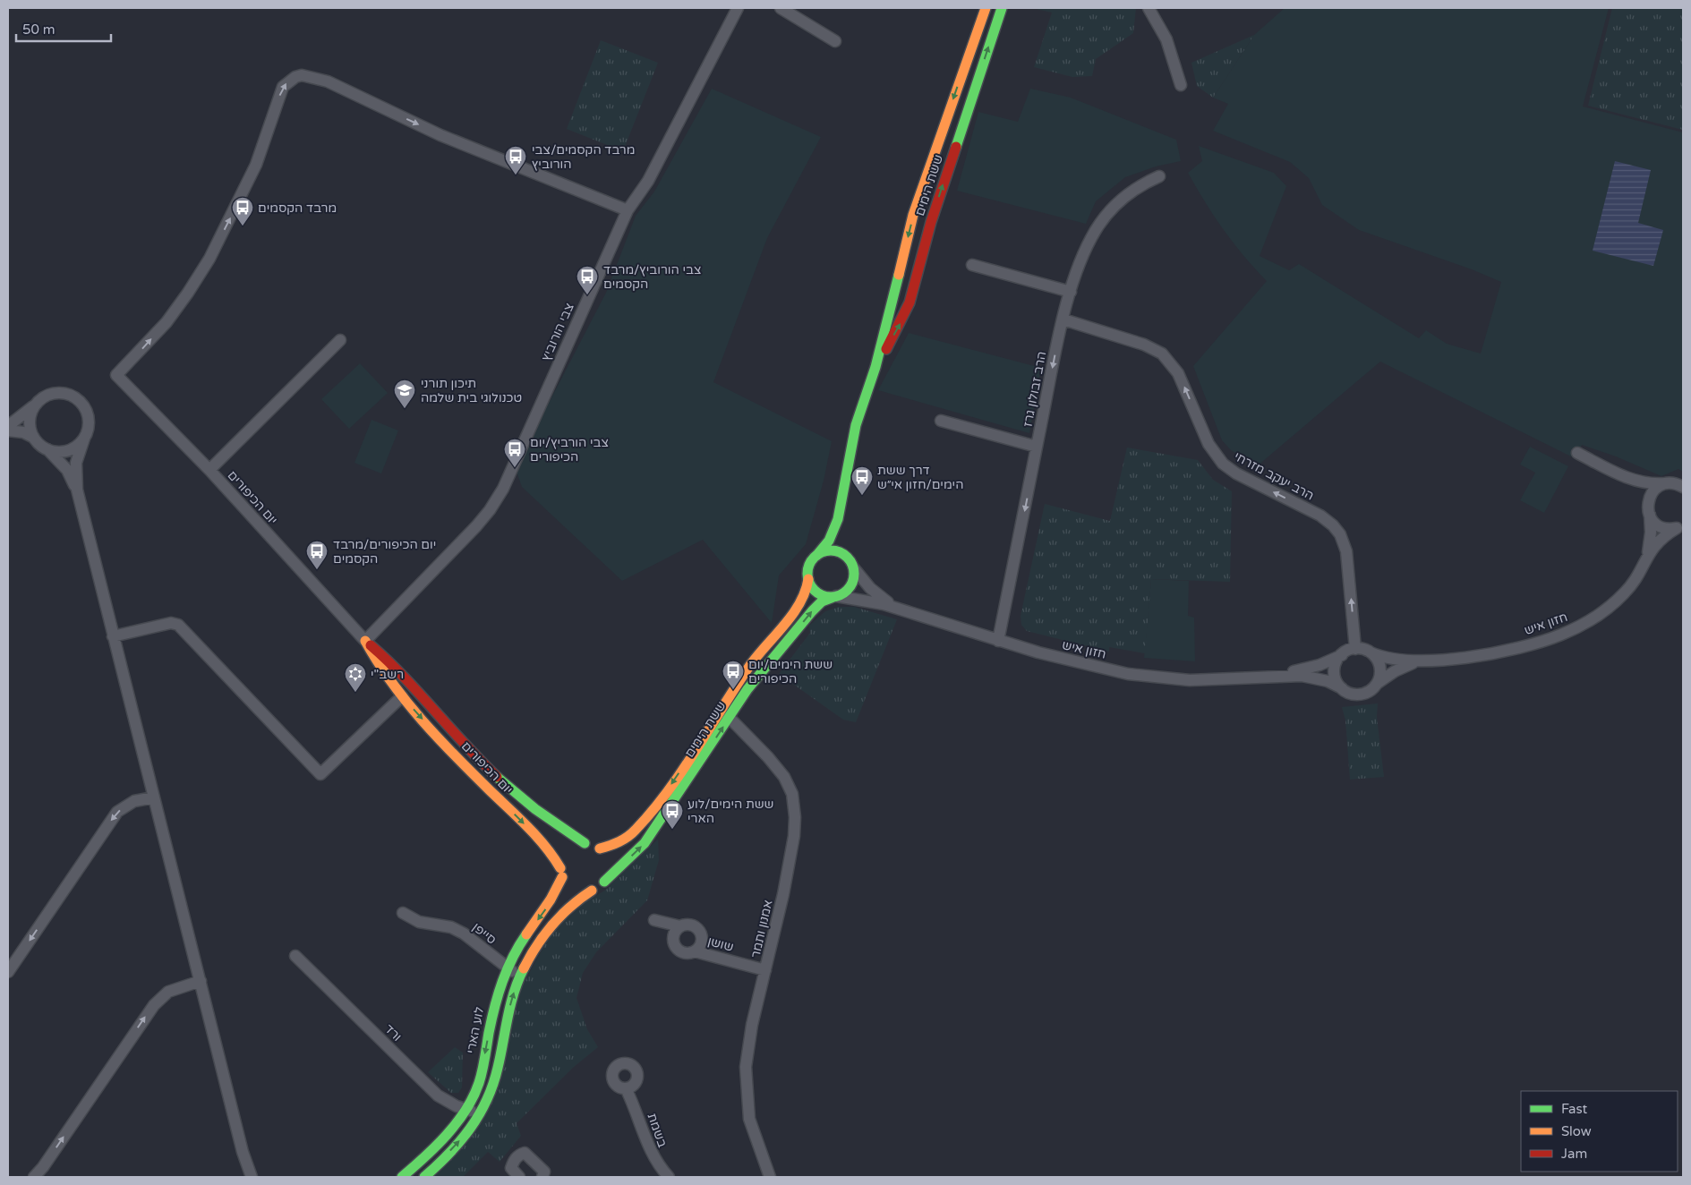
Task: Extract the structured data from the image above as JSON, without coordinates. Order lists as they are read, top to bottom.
{
  "streets": {
    "street": [
      "ששת הימים",
      "צבי הורוביץ",
      "הרב זבולון גרז",
      "הרב יעקב מזרחי",
      "יום הכיפורים",
      "חזון איש",
      "אמנון ותמר",
      "סייפן",
      "שושן",
      "לוע הארי",
      "ורד",
      "בשמת"
    ]
  },
  "crossings": [
    ["ששת הימים", "יום הכיפורים"],
    ["ששת הימים", "חזון איש"],
    ["ששת הימים", "אמנון ותמר"],
    ["ששת הימים", "לוע הארי"],
    ["צבי הורוביץ", "יום הכיפורים"],
    ["הרב זבולון גרז", "הרב יעקב מזרחי"],
    ["הרב זבולון גרז", "חזון איש"],
    ["הרב יעקב מזרחי", "חזון איש"],
    ["יום הכיפורים", "לוע הארי"],
    ["אמנון ותמר", "שושן"],
    ["סייפן", "לוע הארי"],
    ["לוע הארי", "ורד"]
  ],
  "one_way": ["הרב זבולון גרז", "הרב יעקב מזרחי"],
  "places": {
    "bus stop": [
      "מרבד הקסמים/צבי הורוביץ",
      "מרבד הקסמים",
      "צבי הורוביץ/מרבד הקסמים",
      "צבי הורביץ/יום הכיפורים",
      "דרך ששת הימים/חזון אי״ש",
      "יום הכיפורים/מרבד הקסמים",
      "ששת הימים/יום הכיפורים",
      "ששת הימים/לוע הארי"
    ],
    "school or university": ["תיכון תורני טכנולוגי בית שלמה"],
    "synagogue": ["רשב\"י"]
  },
  "legend": ["Fast", "Slow", "Jam"],
  "scale_bar": "50 m"
}
